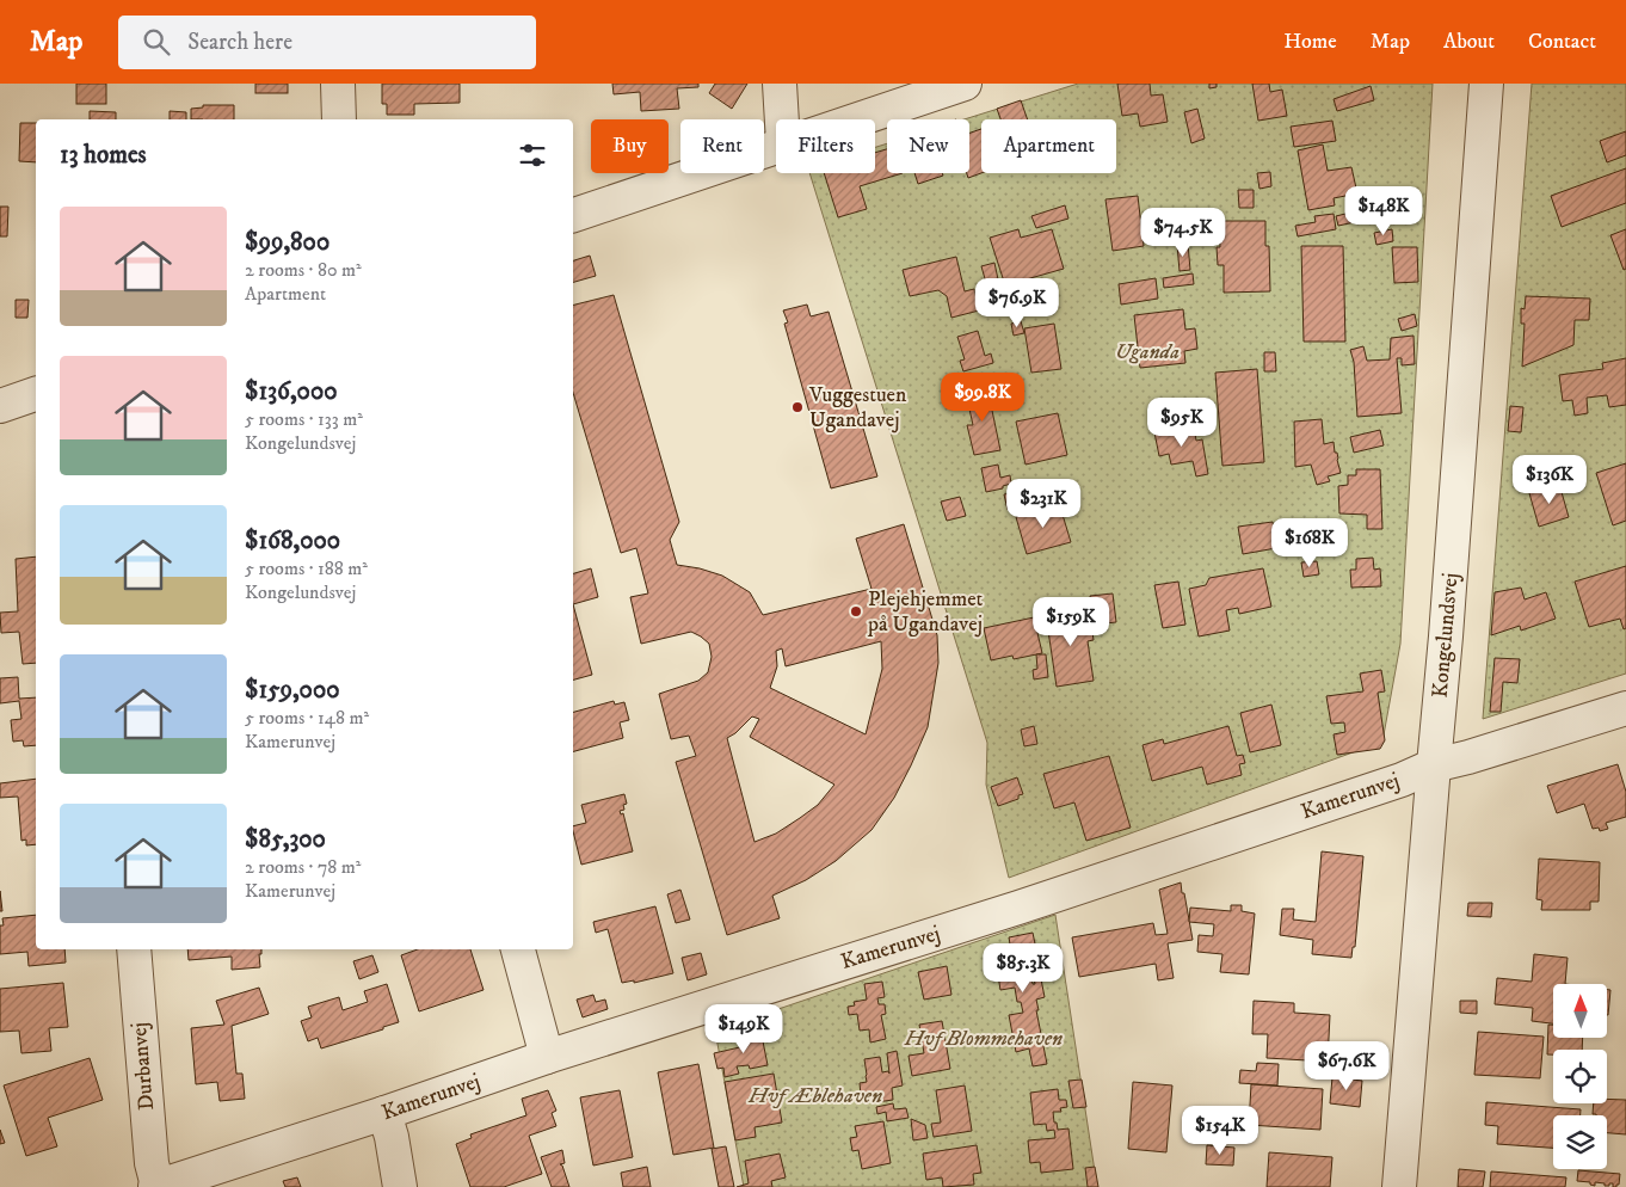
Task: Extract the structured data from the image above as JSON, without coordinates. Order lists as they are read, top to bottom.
{
  "streets": {
    "street": ["Kongelundsvej", "Kamerunvej", "Durbanvej"]
  },
  "crossings": [
    ["Kongelundsvej", "Kamerunvej"],
    ["Kamerunvej", "Durbanvej"]
  ],
  "parks": ["Uganda", "Hvf Blommehaven", "Hvf Æblehaven"],
  "places": ["Vuggestuen Ugandavej", "Plejehjemmet på Ugandavej"],
  "north": "top",
  "page": {
    "header": "Map",
    "search": "Search here",
    "nav": [
      "Home",
      "Map",
      "About",
      "Contact"
    ],
    "chip": [
      "Buy",
      "Rent",
      "Filters",
      "New",
      "Apartment"
    ],
    "heading": "13 homes",
    "price": [
      "$148K",
      "$74.5K",
      "$76.9K",
      "$99.8K",
      "$95K",
      "$136K",
      "$231K",
      "$168K",
      "$159K",
      "$85.3K",
      "$149K",
      "$67.6K",
      "$154K"
    ],
    "list": [
      {
        "name": "$99,800",
        "note": "2 rooms · 80 m² · Apartment"
      },
      {
        "name": "$136,000",
        "note": "5 rooms · 133 m² · Kongelundsvej"
      },
      {
        "name": "$168,000",
        "note": "5 rooms · 188 m² · Kongelundsvej"
      },
      {
        "name": "$159,000",
        "note": "5 rooms · 148 m² · Kamerunvej"
      },
      {
        "name": "$85,300",
        "note": "2 rooms · 78 m² · Kamerunvej"
      }
    ]
  }
}
